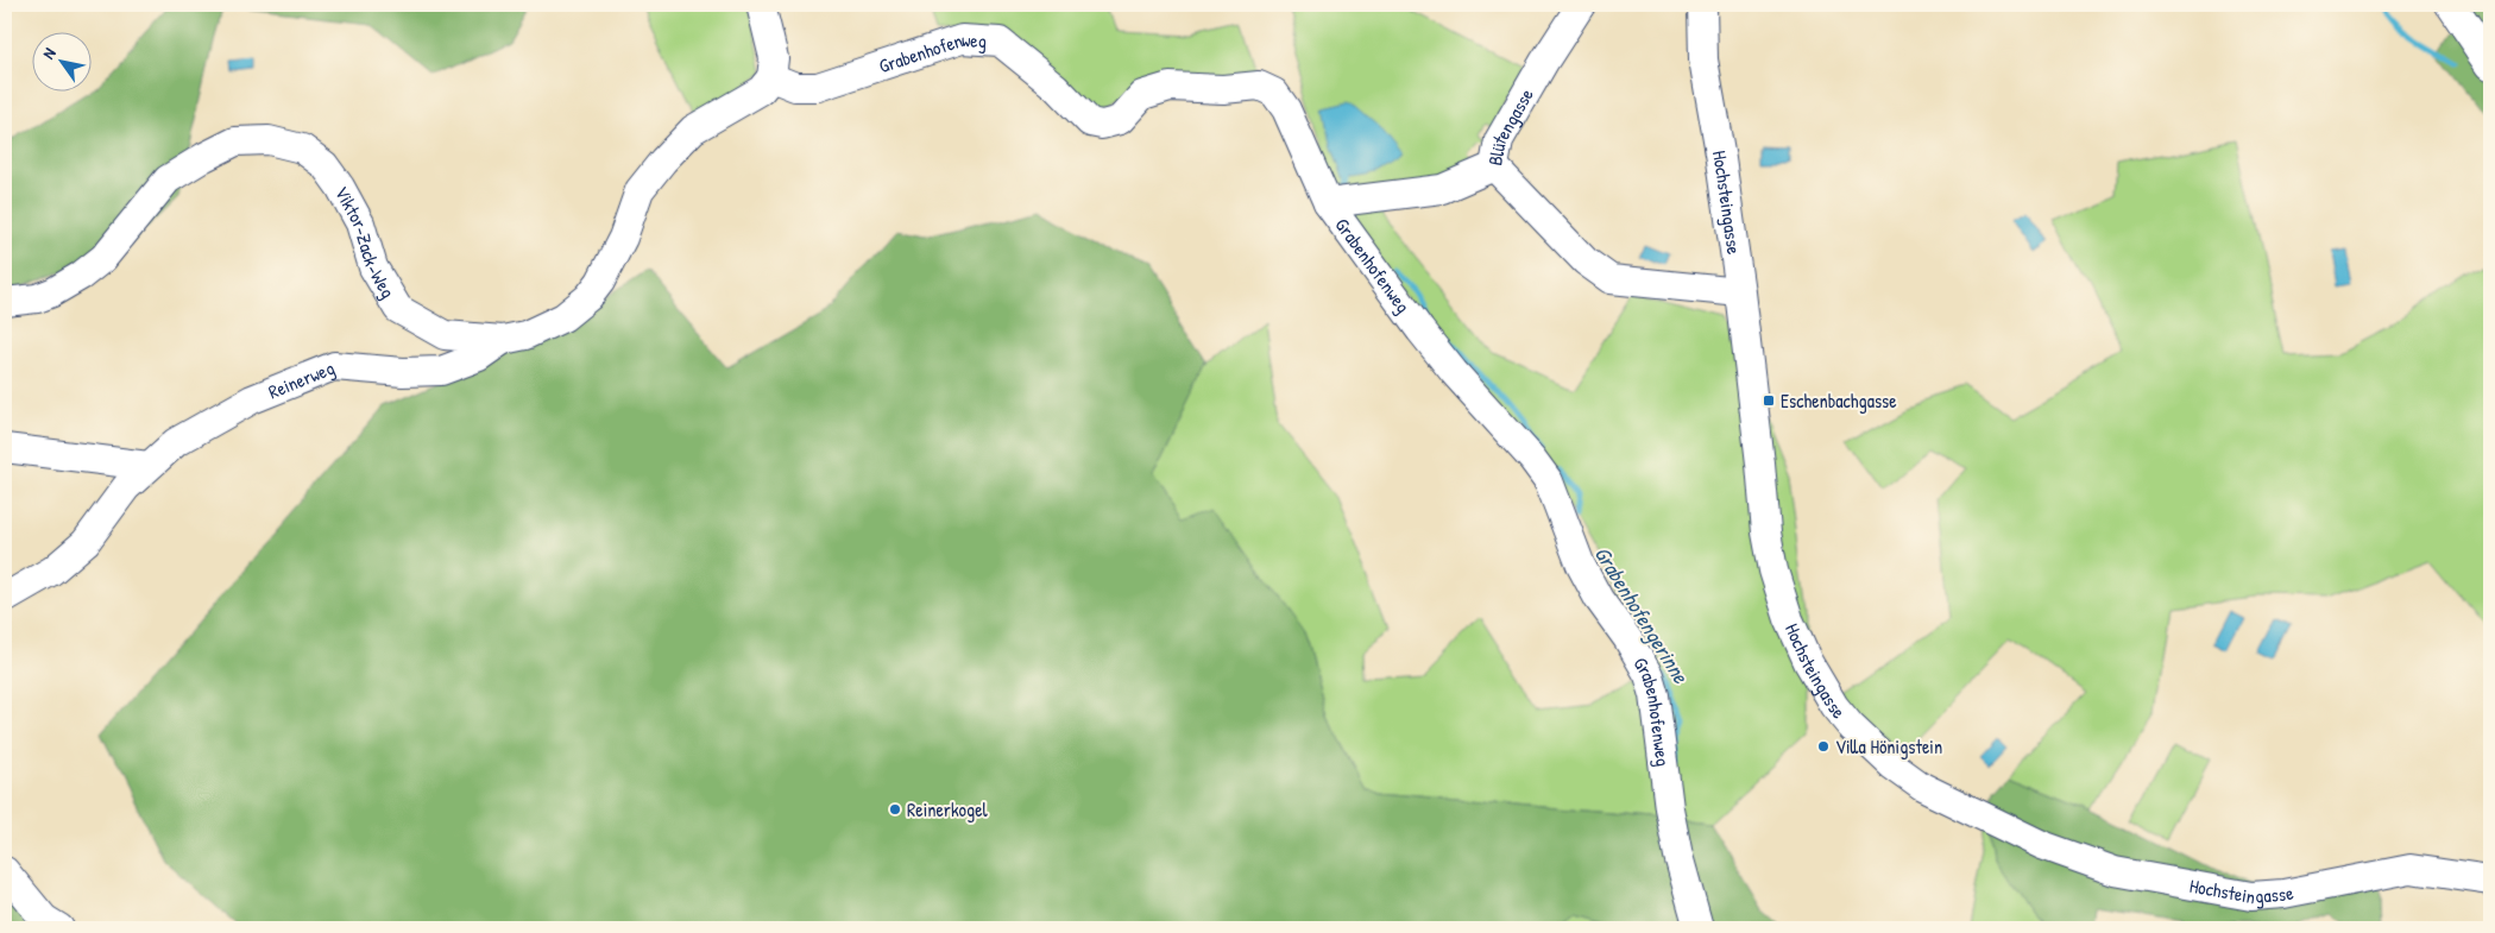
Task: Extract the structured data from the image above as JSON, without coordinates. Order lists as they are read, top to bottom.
{
  "streets": {
    "street": [
      "Grabenhofenweg",
      "Blütengasse",
      "Hochsteingasse",
      "Viktor-Zack-Weg",
      "Reinerweg"
    ]
  },
  "crossings": [
    ["Grabenhofenweg", "Blütengasse"],
    ["Grabenhofenweg", "Viktor-Zack-Weg"],
    ["Viktor-Zack-Weg", "Reinerweg"]
  ],
  "water": ["Grabenhofengerinne"],
  "places": {
    "transit": ["Eschenbachgasse"],
    "other": ["Villa Hönigstein", "Reinerkogel"]
  },
  "north": "top left"
}
